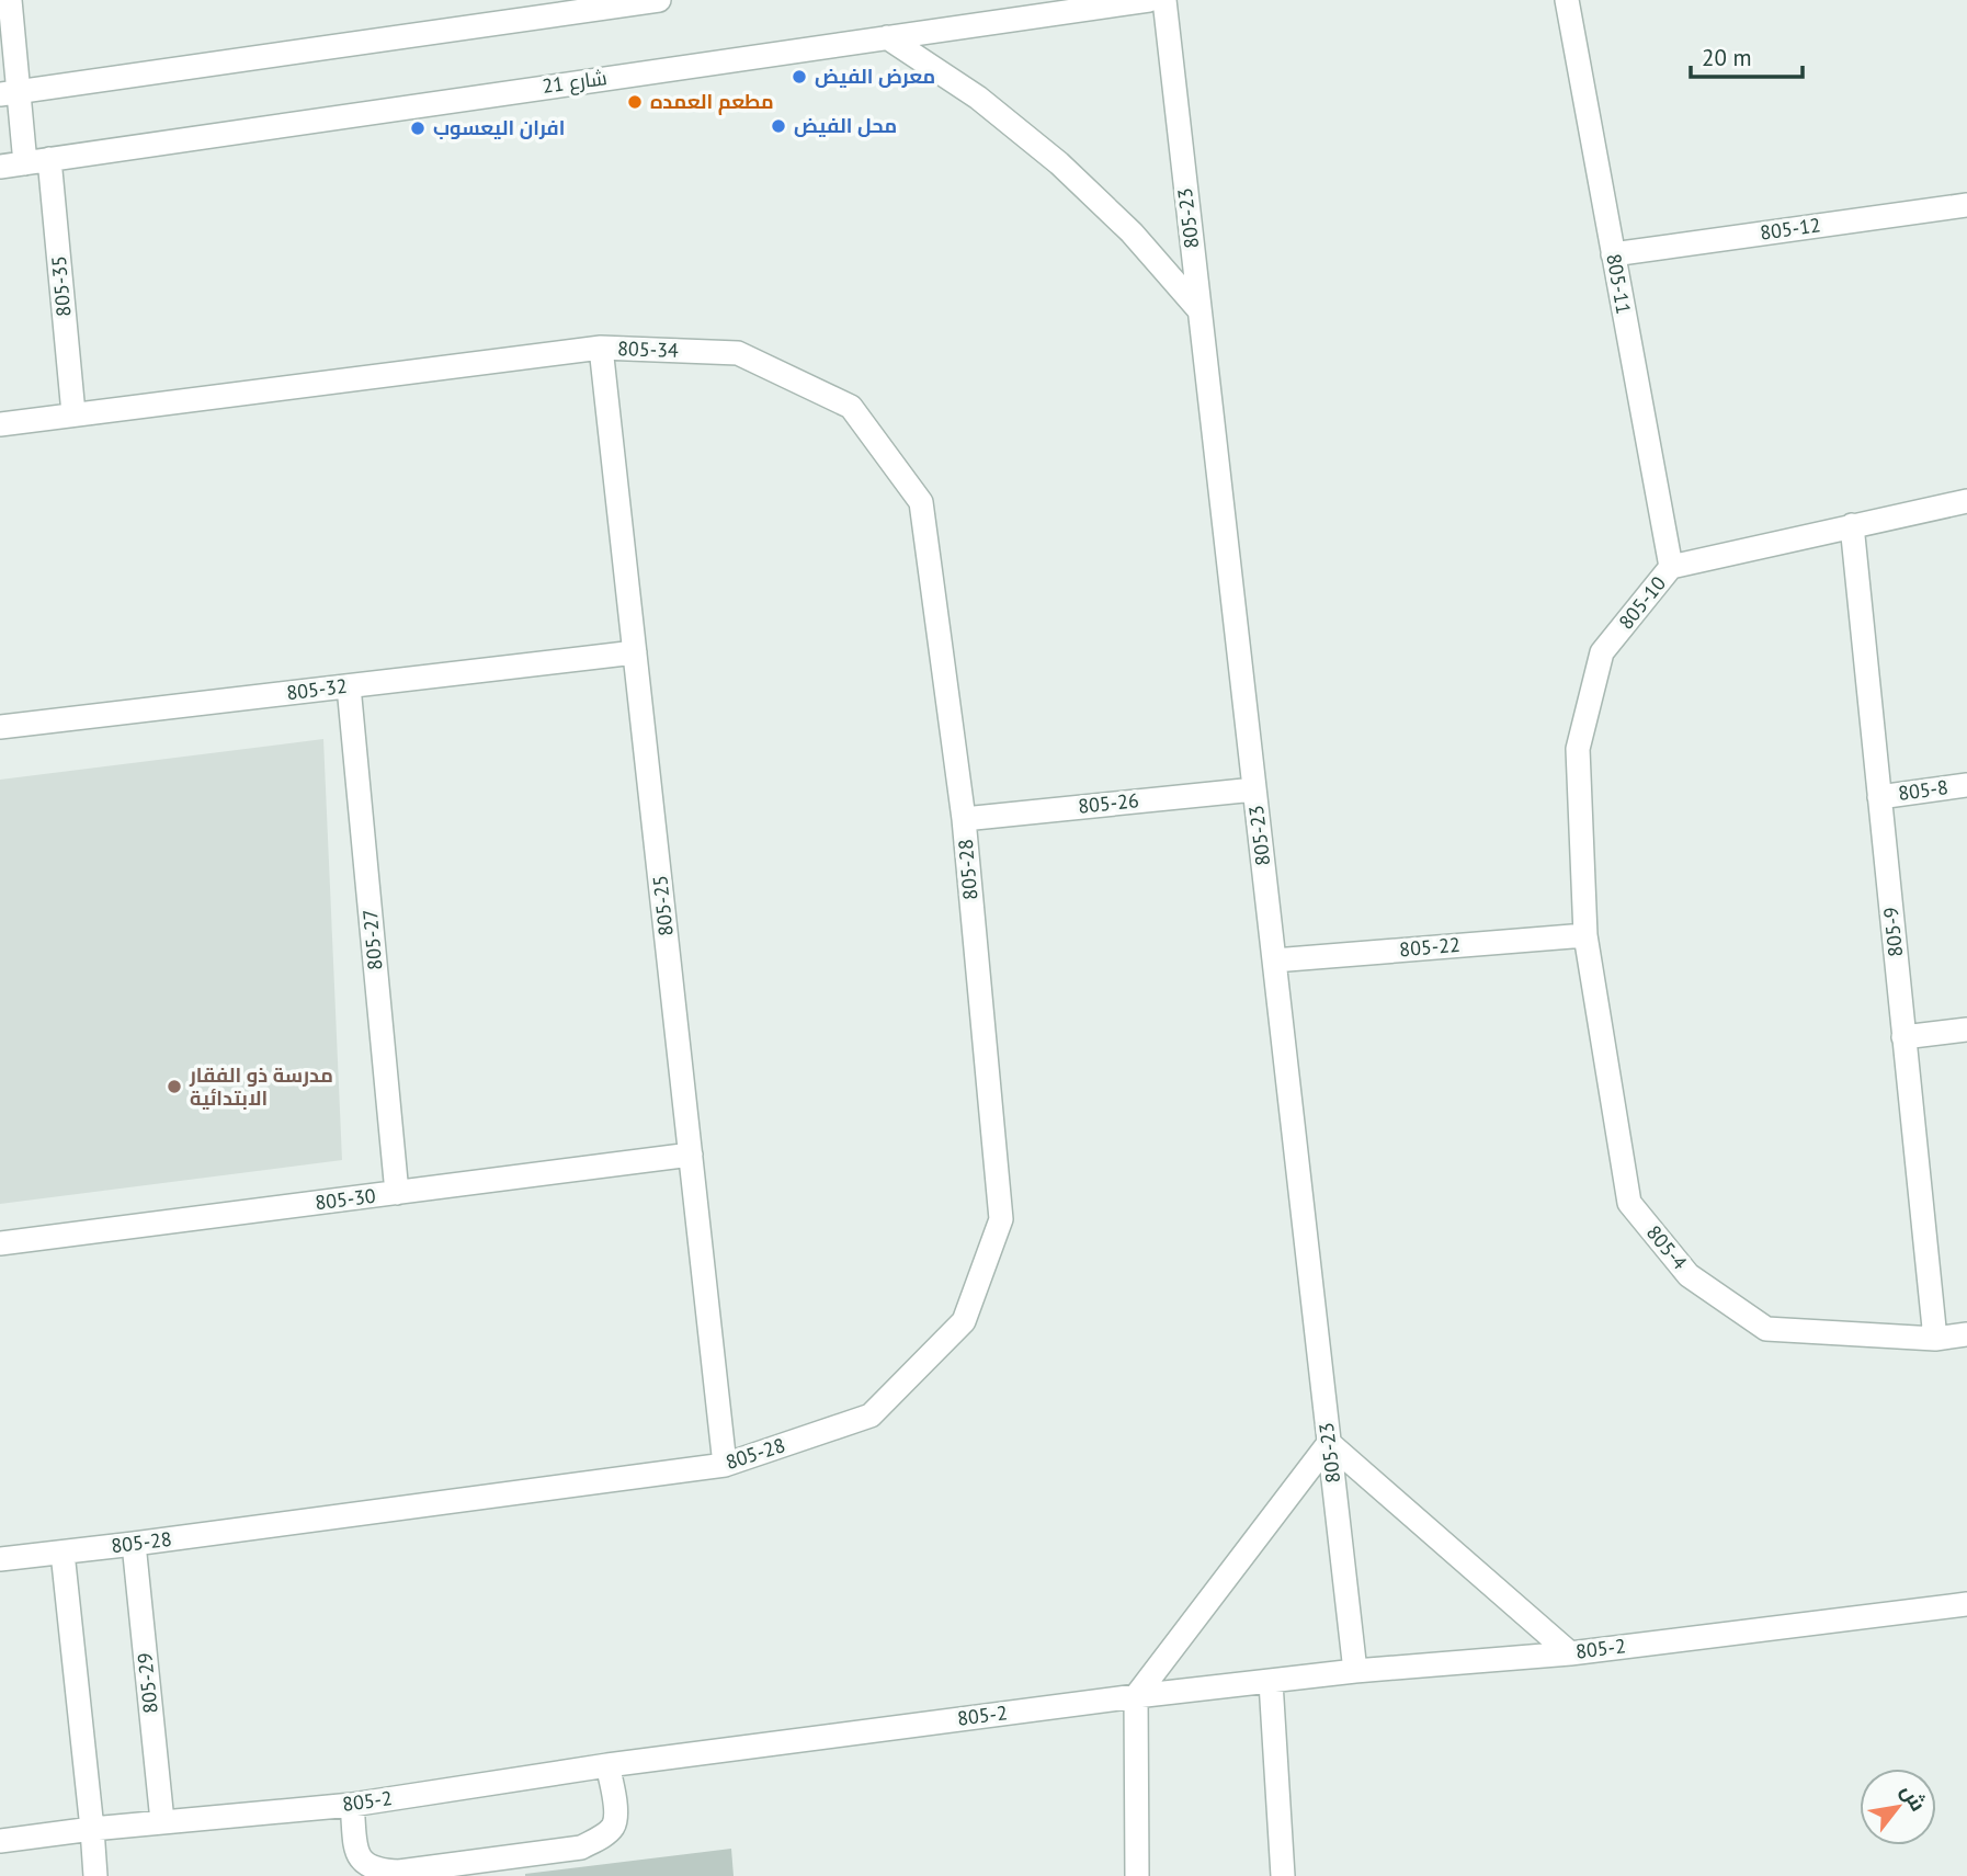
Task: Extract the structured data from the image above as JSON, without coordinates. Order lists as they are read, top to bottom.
{
  "streets": {
    "street": [
      "شارع 21",
      "805-23",
      "805-12",
      "805-11",
      "805-35",
      "805-34",
      "805-10",
      "805-32",
      "805-8",
      "805-26",
      "805-28",
      "805-25",
      "805-9",
      "805-27",
      "805-22",
      "805-30",
      "805-4",
      "805-2",
      "805-29"
    ]
  },
  "crossings": [
    ["شارع 21", "805-35"],
    ["805-23", "805-26"],
    ["805-23", "805-22"],
    ["805-23", "805-2"],
    ["805-12", "805-11"],
    ["805-11", "805-10"],
    ["805-35", "805-34"],
    ["805-34", "805-26"],
    ["805-34", "805-28"],
    ["805-34", "805-25"],
    ["805-10", "805-9"],
    ["805-10", "805-22"],
    ["805-10", "805-4"],
    ["805-32", "805-25"],
    ["805-32", "805-27"],
    ["805-8", "805-9"],
    ["805-26", "805-28"],
    ["805-28", "805-25"],
    ["805-28", "805-29"],
    ["805-25", "805-30"],
    ["805-9", "805-4"],
    ["805-27", "805-30"],
    ["805-22", "805-4"],
    ["805-2", "805-29"]
  ],
  "places": [
    "معرض الفيض",
    "مطعم العمده",
    "محل الفيض",
    "افران اليعسوب",
    "مدرسة ذو الفقار الابتدائية"
  ],
  "scale_bar": "20 m",
  "north": "top right"
}
